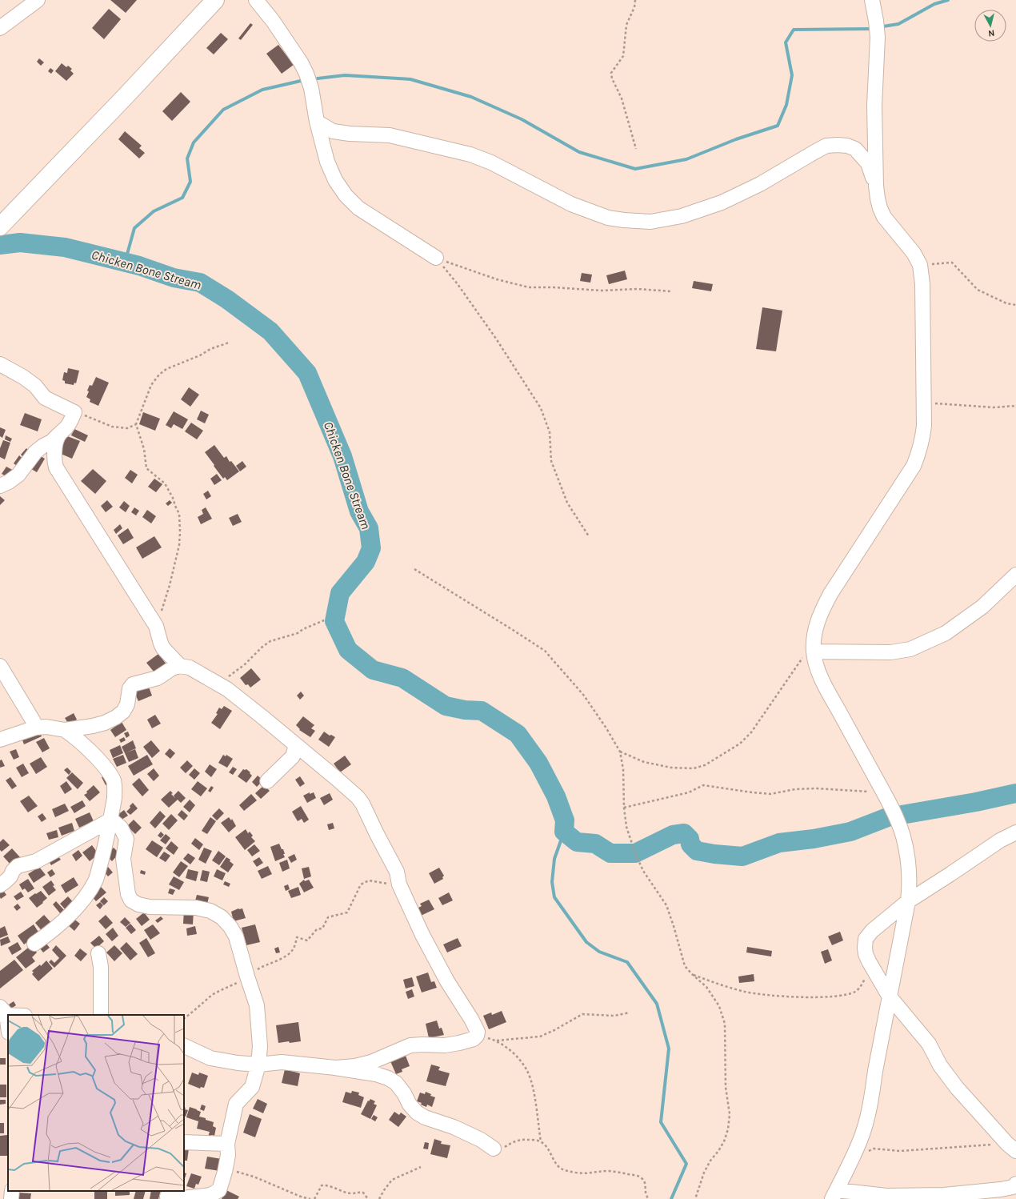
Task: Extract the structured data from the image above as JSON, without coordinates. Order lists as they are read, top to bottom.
{
  "water": ["Chicken Bone Stream"],
  "north": "bottom"
}
